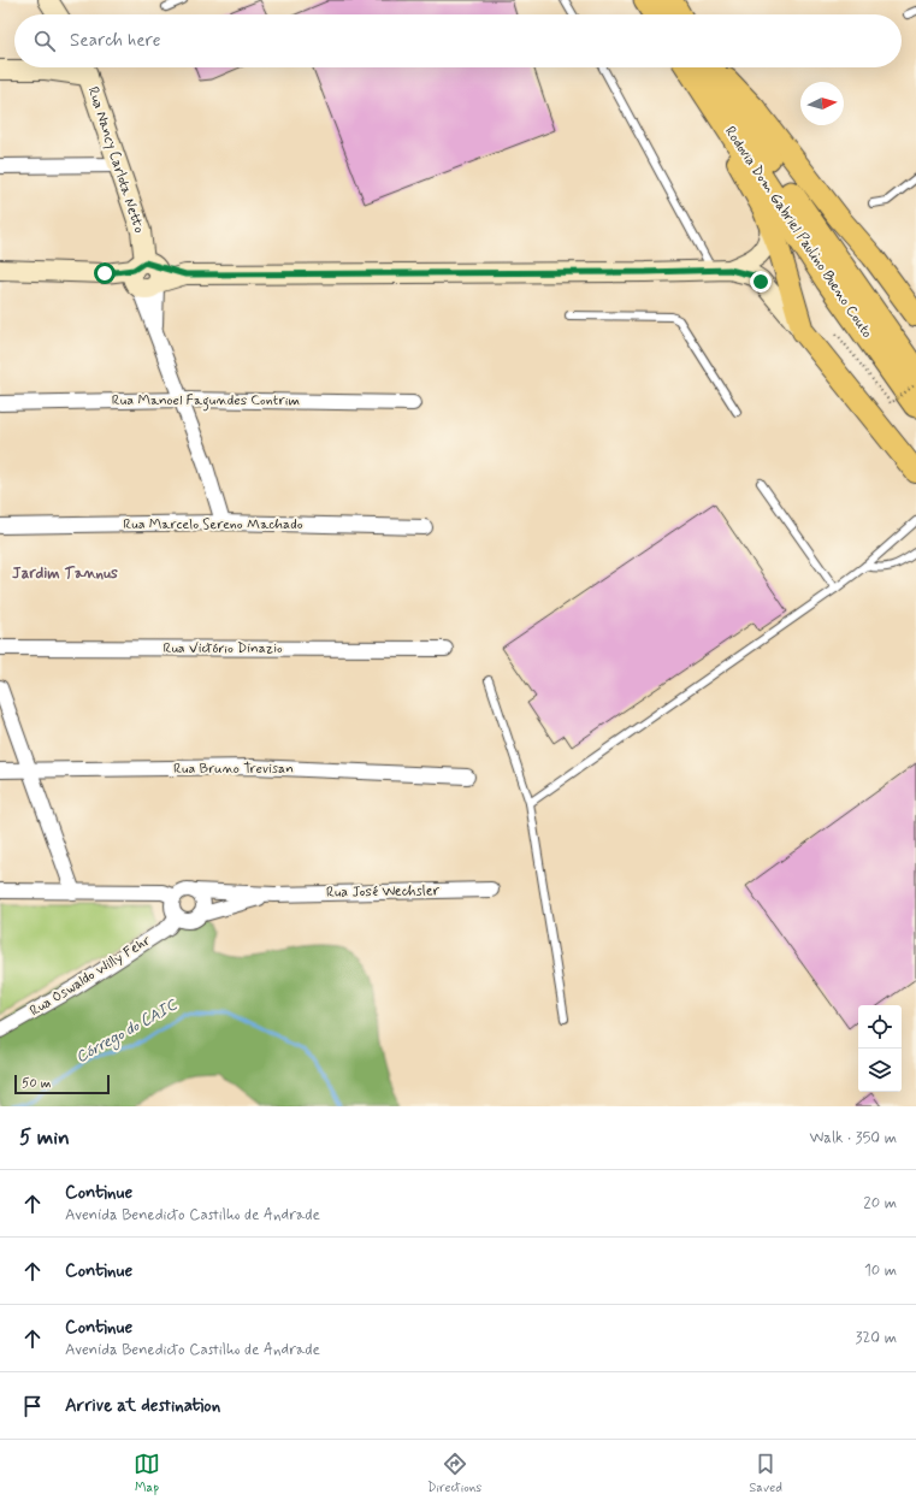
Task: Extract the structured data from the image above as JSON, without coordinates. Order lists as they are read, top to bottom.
{
  "streets": {
    "highway": ["Rodovia Dom Gabriel Paulino Bueno Couto"],
    "main road": ["Rua Nancy Carlota Netto"],
    "street": [
      "Rua Manoel Fagundes Contrim",
      "Rua Marcelo Sereno Machado",
      "Rua Victório Dinazio",
      "Rua Bruno Trevisan",
      "Rua José Wechsler",
      "Rua Oswaldo Willy Fehr"
    ]
  },
  "crossings": [
    ["Rua José Wechsler", "Rua Oswaldo Willy Fehr"]
  ],
  "districts": ["Jardim Tannus"],
  "water": ["Córrego do CAIC"],
  "scale_bar": "50 m",
  "north": "right",
  "page": {
    "search": "Search here",
    "scale": "50 m",
    "heading": ["5 min", "Walk · 350 m"],
    "list": [
      ["Continue", "Avenida Benedicto Castilho de Andrade", "20 m"],
      ["Continue", "10 m"],
      ["Continue", "Avenida Benedicto Castilho de Andrade", "320 m"],
      "Arrive at destination"
    ],
    "nav": ["Map", "Directions", "Saved"]
  }
}
